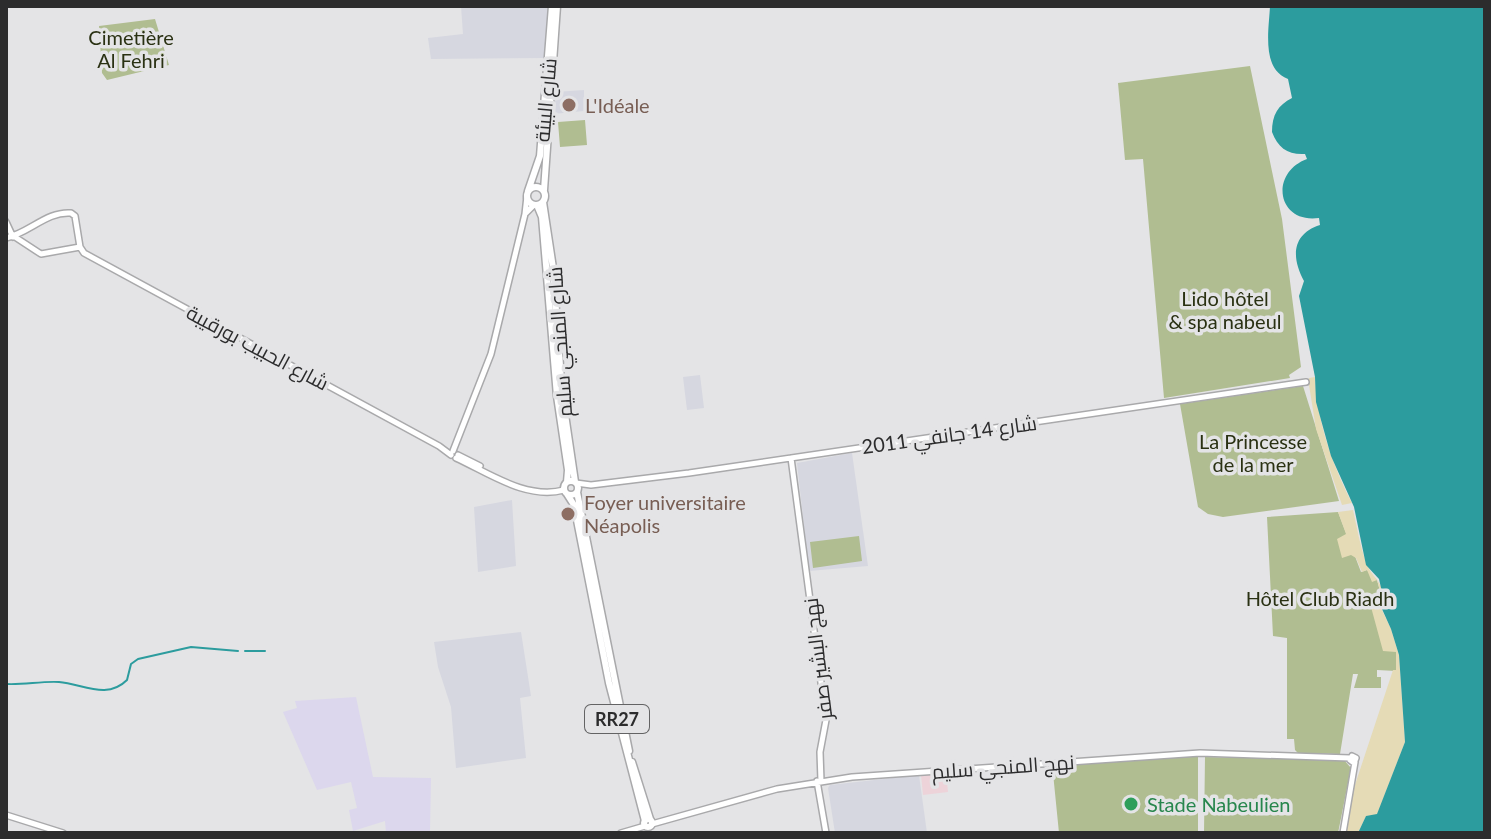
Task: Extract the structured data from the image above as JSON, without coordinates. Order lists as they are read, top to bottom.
{
  "streets": {
    "main road": ["شارع البيئة", "شارع المنجي سليم", "RR27"],
    "street": [
      "شارع الحبيب بورقيبة",
      "شارع 14 جانفي 2011",
      "نهج البشير صفر",
      "نهج المنجي سليم"
    ]
  },
  "crossings": [
    ["شارع البيئة", "شارع المنجي سليم"],
    ["شارع المنجي سليم", "شارع الحبيب بورقيبة"],
    ["شارع المنجي سليم", "شارع 14 جانفي 2011"],
    ["شارع المنجي سليم", "RR27"],
    ["شارع الحبيب بورقيبة", "شارع 14 جانفي 2011"],
    ["شارع الحبيب بورقيبة", "RR27"],
    ["شارع 14 جانفي 2011", "نهج البشير صفر"],
    ["شارع 14 جانفي 2011", "RR27"],
    ["نهج البشير صفر", "نهج المنجي سليم"],
    ["RR27", "نهج المنجي سليم"]
  ],
  "parks": [
    "Cimetière Al Fehri",
    "Lido hôtel & spa nabeul",
    "La Princesse de la mer",
    "Hôtel Club Riadh"
  ],
  "places": ["L'Idéale", "Foyer universitaire Néapolis", "Stade Nabeulien"]
}
